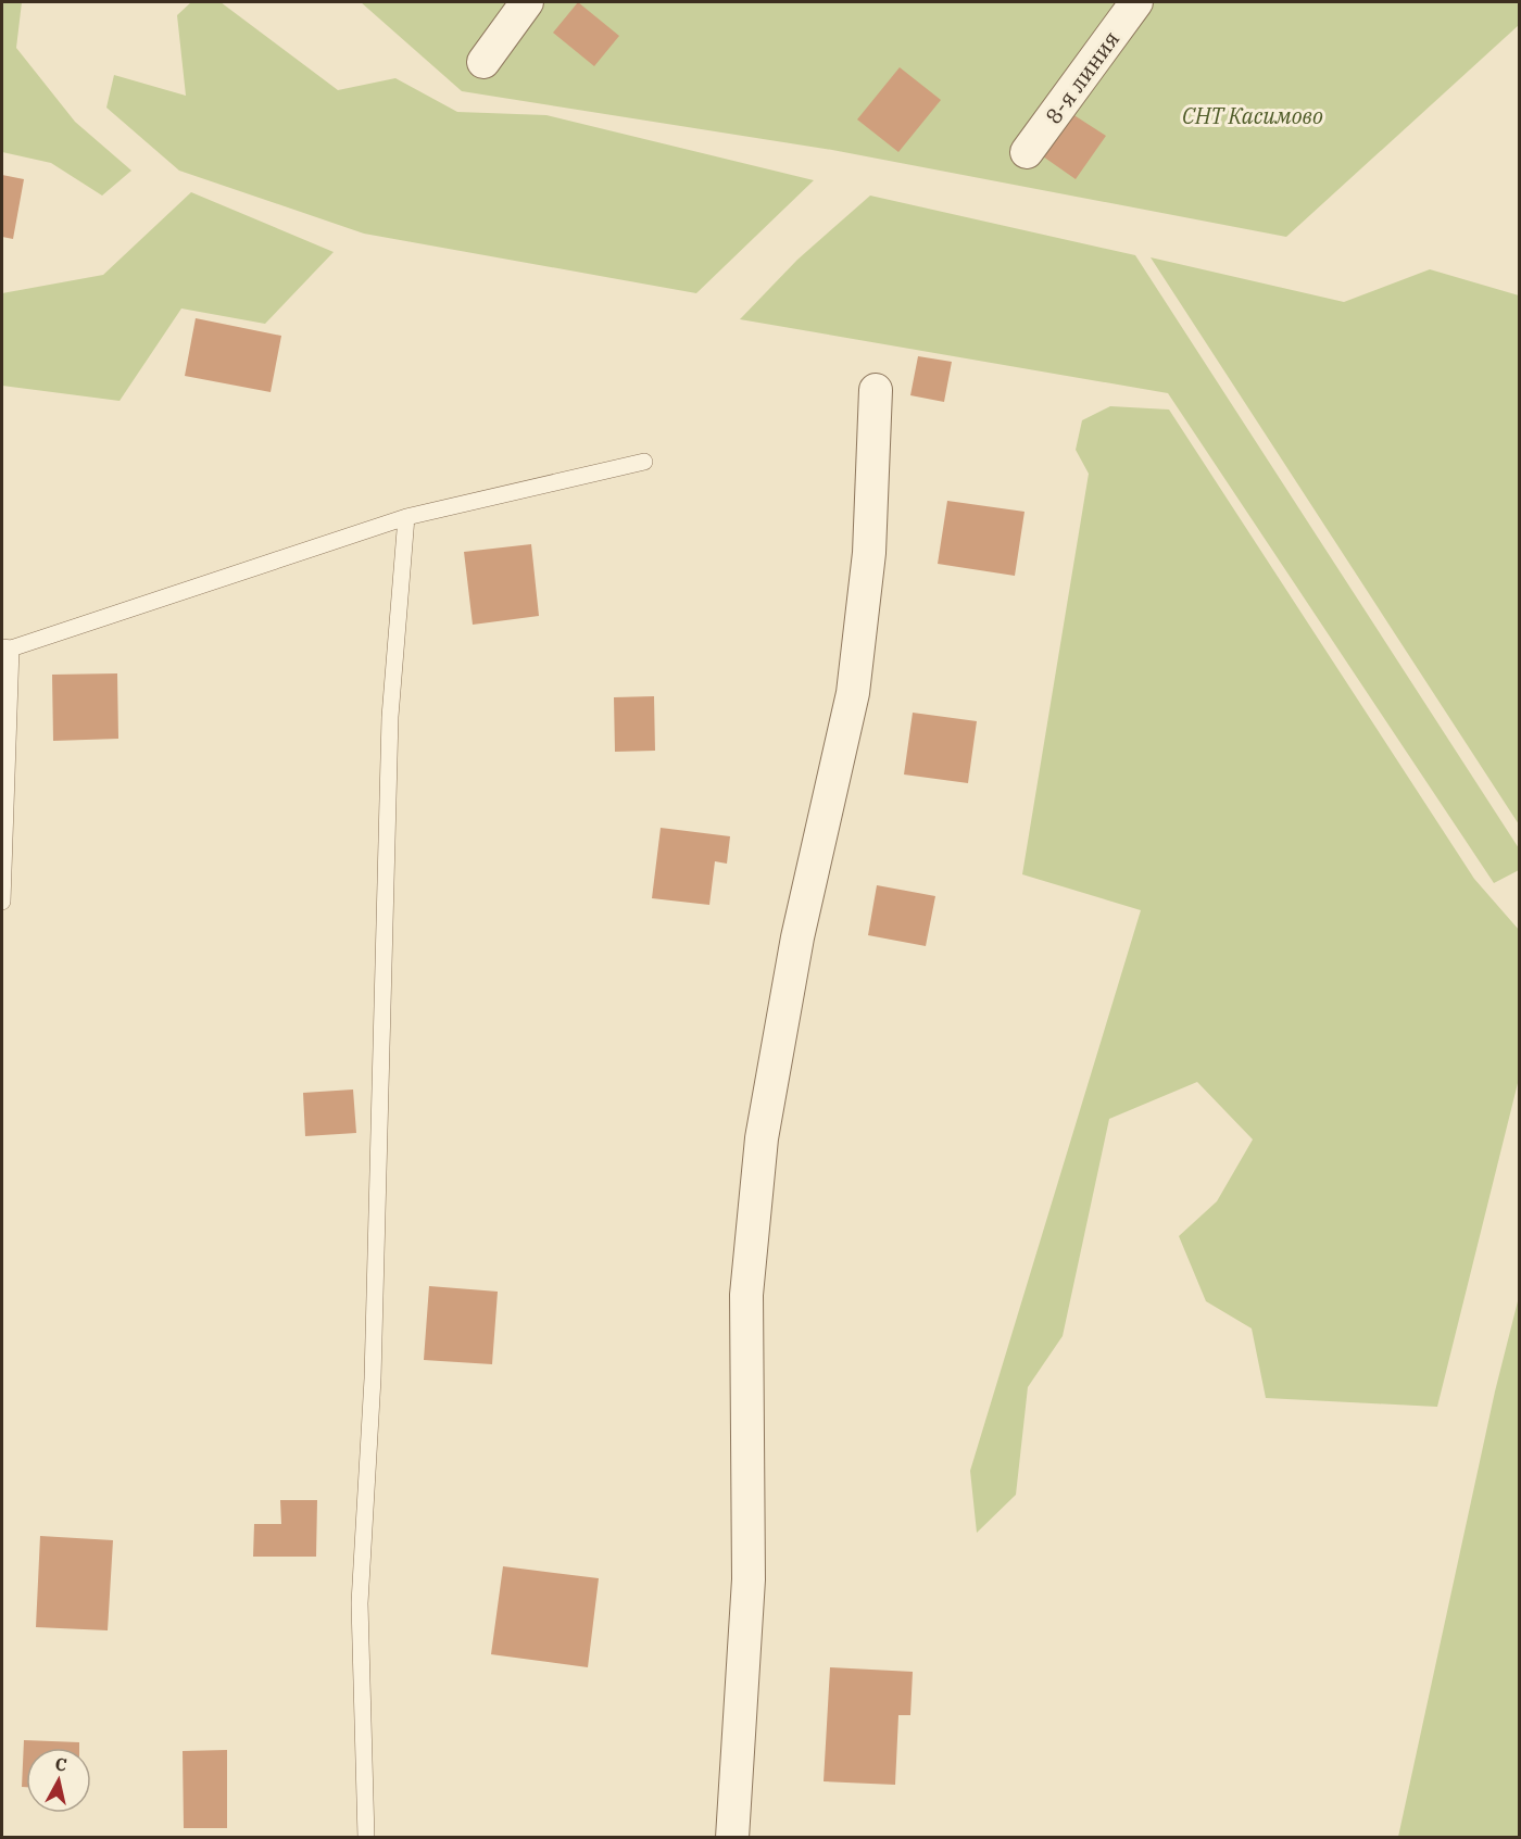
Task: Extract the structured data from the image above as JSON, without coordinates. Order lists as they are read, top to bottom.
{
  "streets": {
    "street": ["8-я линия"]
  },
  "parks": ["СНТ Касимово"],
  "north": "top"
}
